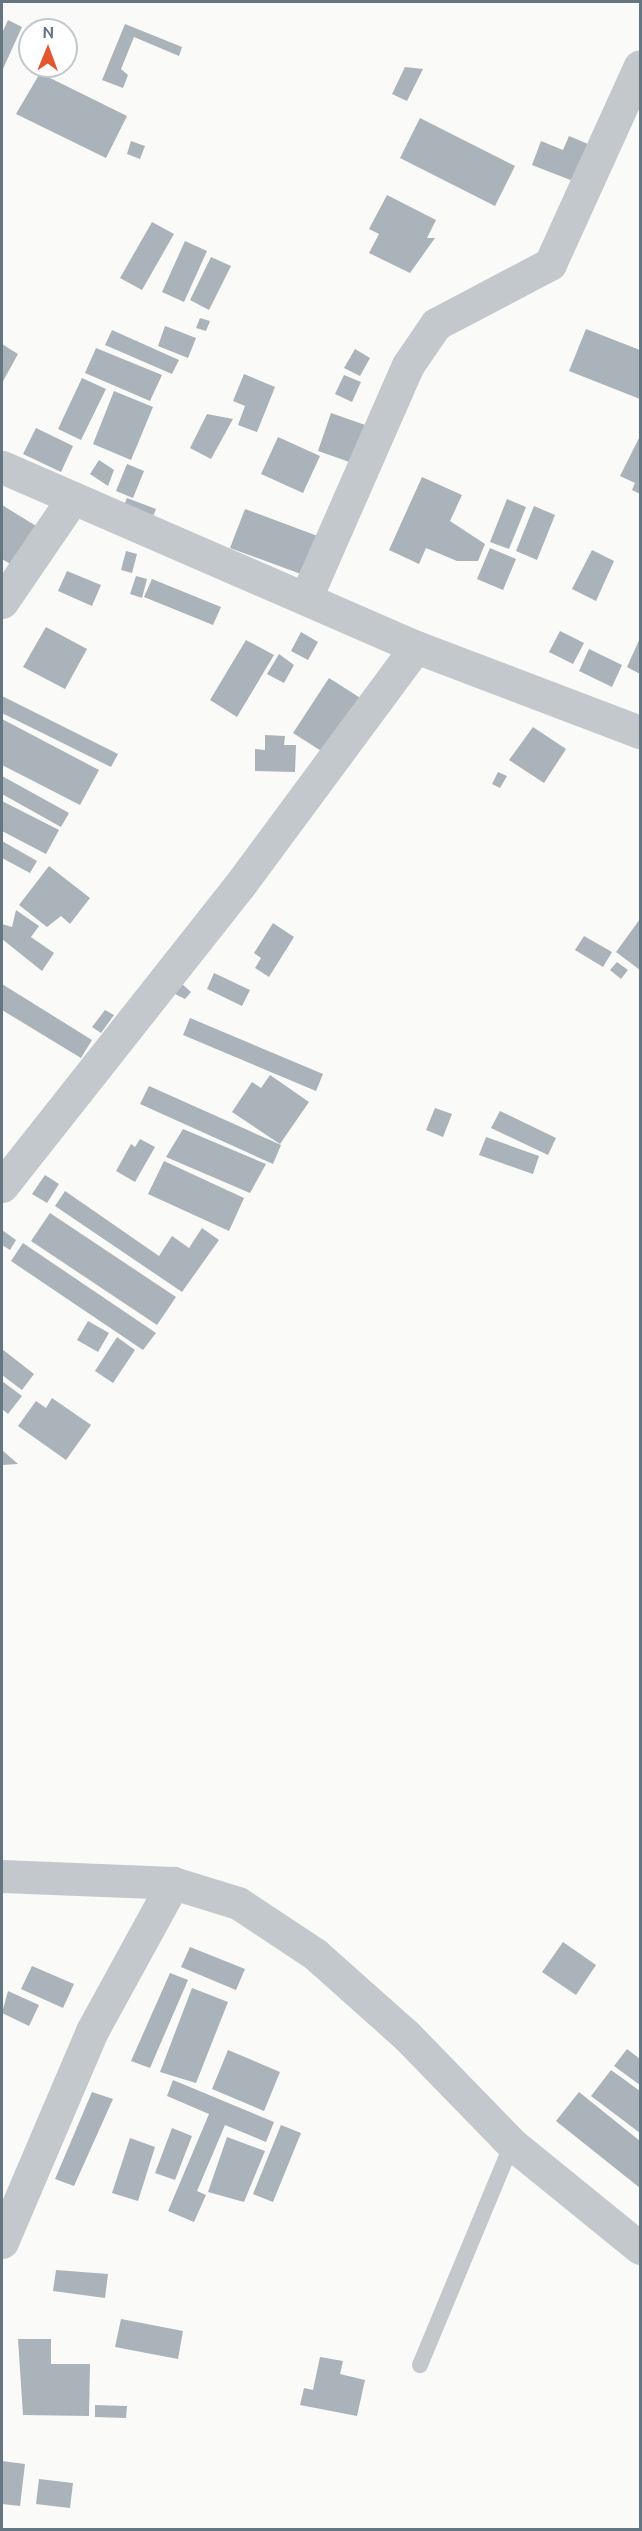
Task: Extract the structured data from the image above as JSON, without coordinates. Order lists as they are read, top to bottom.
{
  "north": "top"
}
